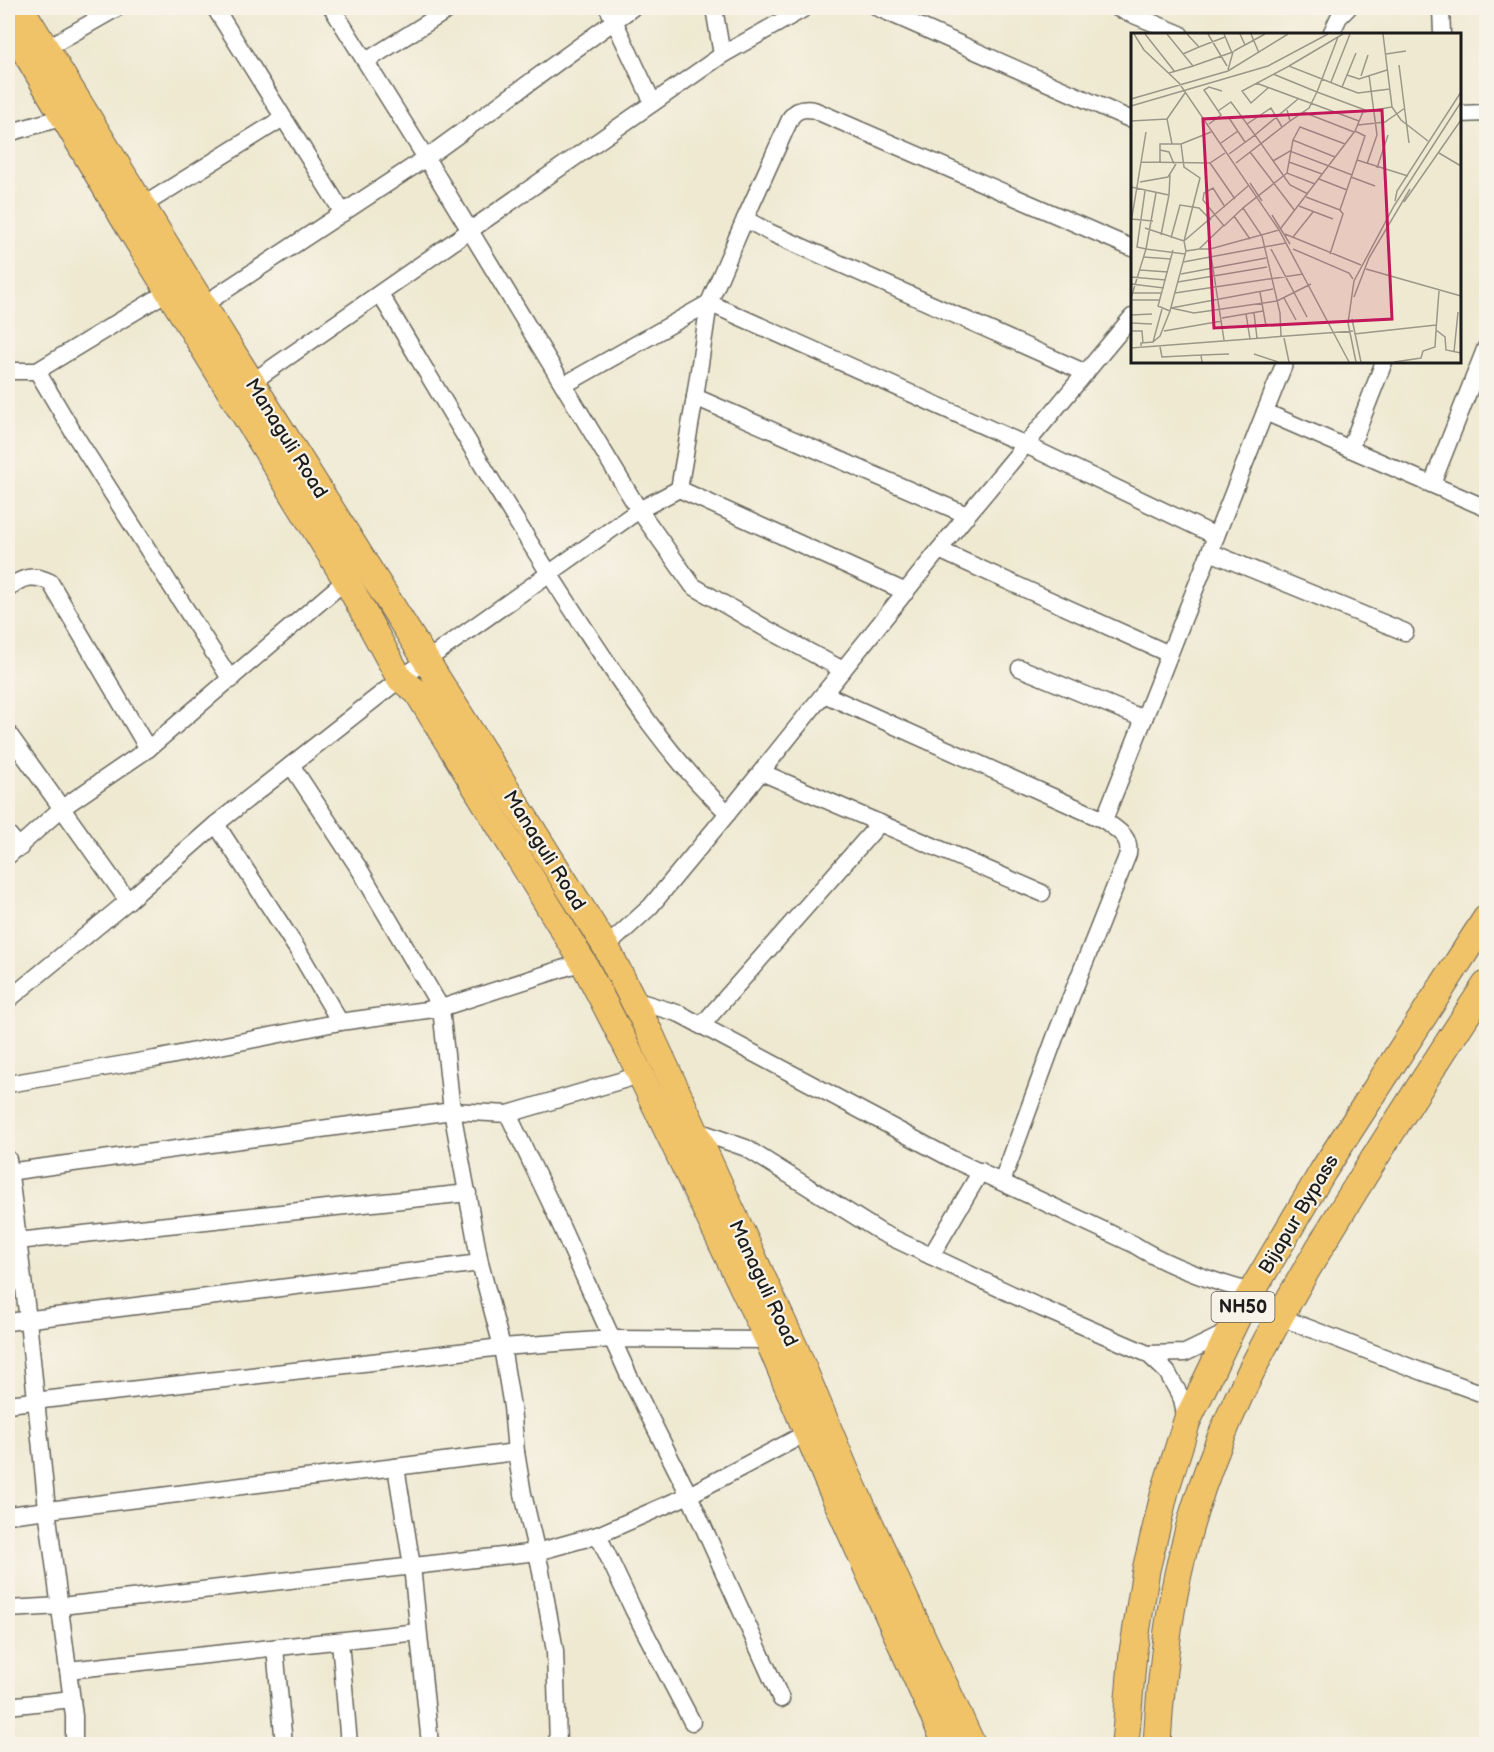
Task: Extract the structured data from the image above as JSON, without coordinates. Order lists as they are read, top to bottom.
{
  "streets": {
    "highway": ["Bijapur Bypass", "NH50"],
    "main road": ["Managuli Road"]
  }
}
